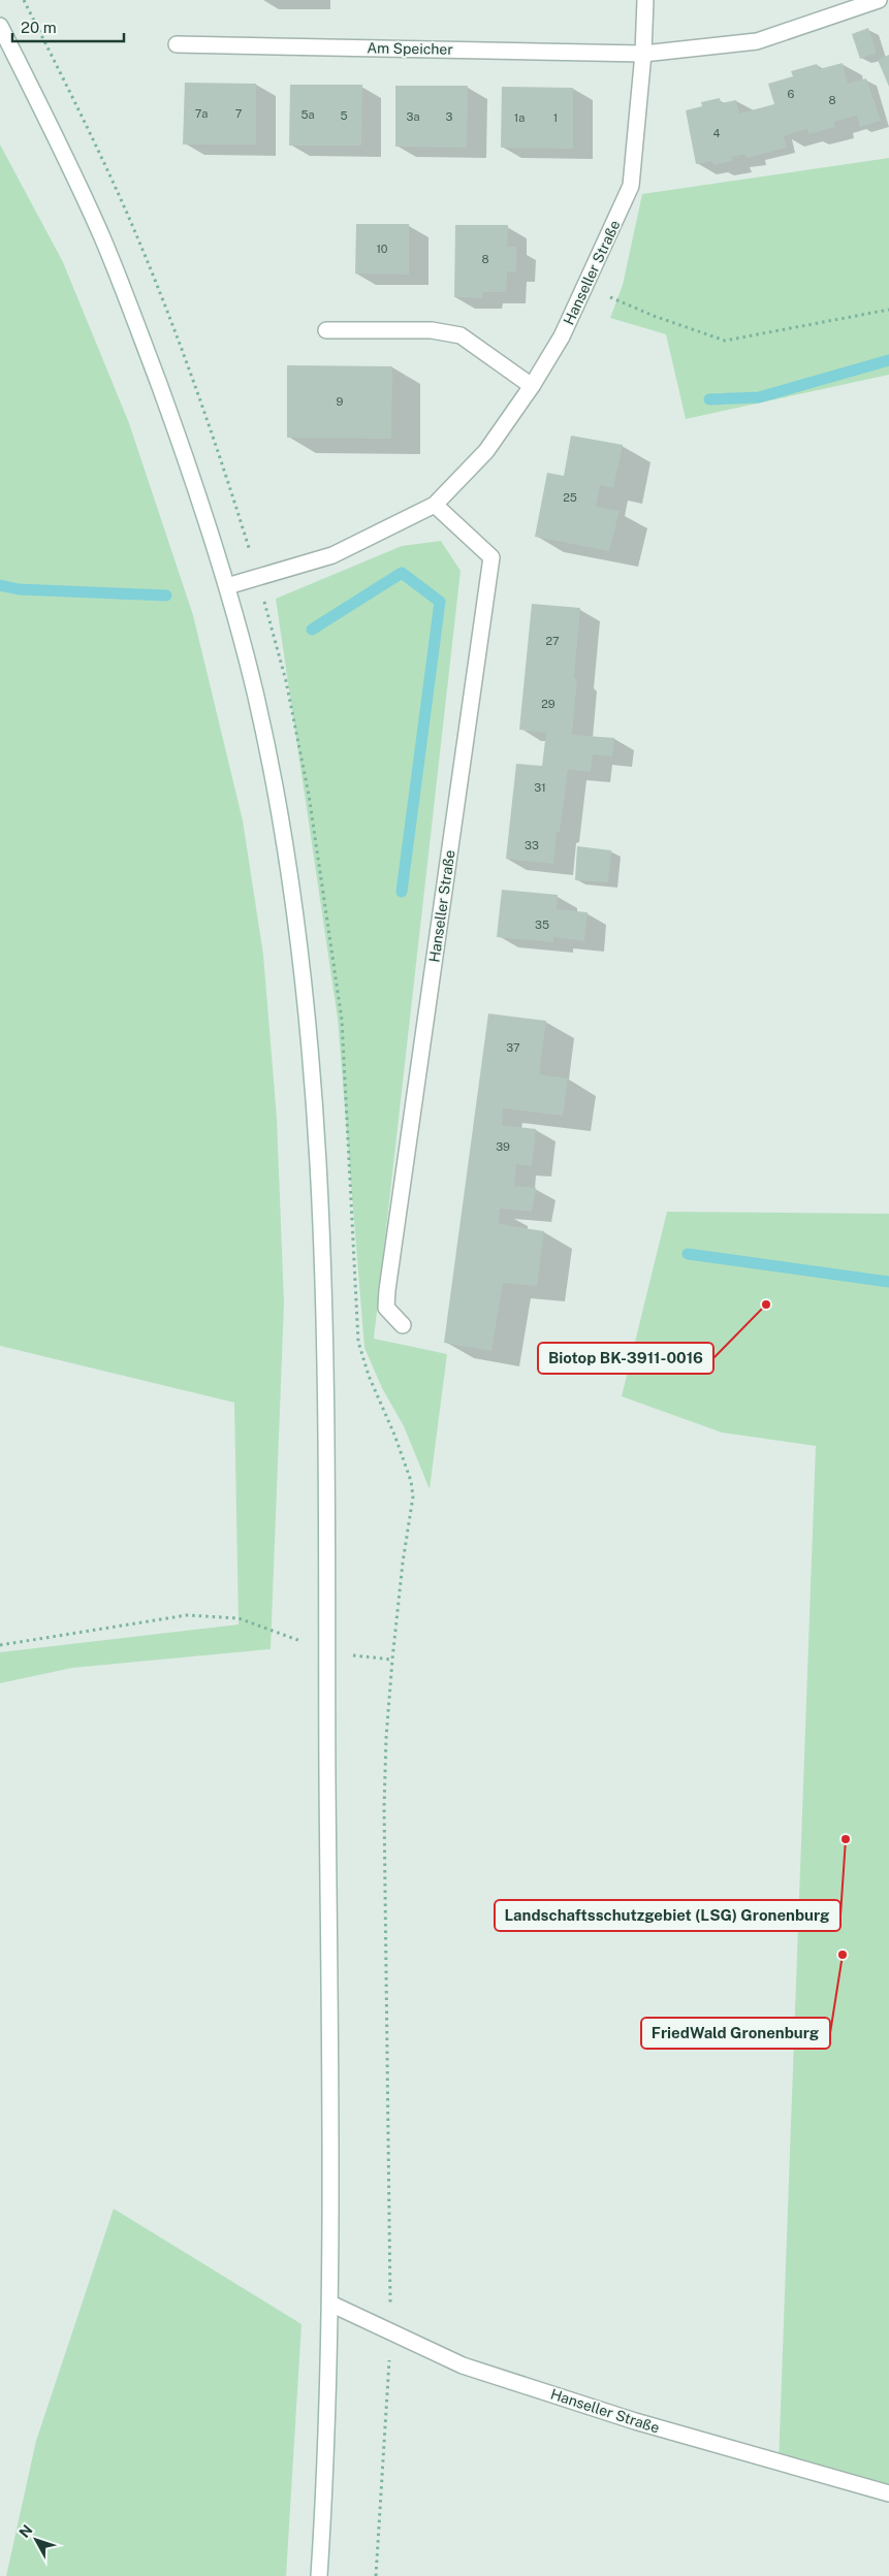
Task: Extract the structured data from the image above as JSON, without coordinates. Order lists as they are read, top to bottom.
{
  "streets": {
    "main road": ["Am Speicher", "Hanseller Straße"]
  },
  "crossings": [
    ["Am Speicher", "Hanseller Straße"]
  ],
  "places": ["Biotop BK-3911-0016", "Landschaftsschutzgebiet (LSG) Gronenburg", "FriedWald Gronenburg"],
  "house_numbers": [
    "6",
    "8",
    "7a",
    "7",
    "5a",
    "5",
    "3a",
    "3",
    "1a",
    "1",
    "4",
    "10",
    "8",
    "9",
    "25",
    "27",
    "29",
    "31",
    "33",
    "35",
    "37",
    "39"
  ],
  "scale_bar": "20 m",
  "north": "top left"
}
